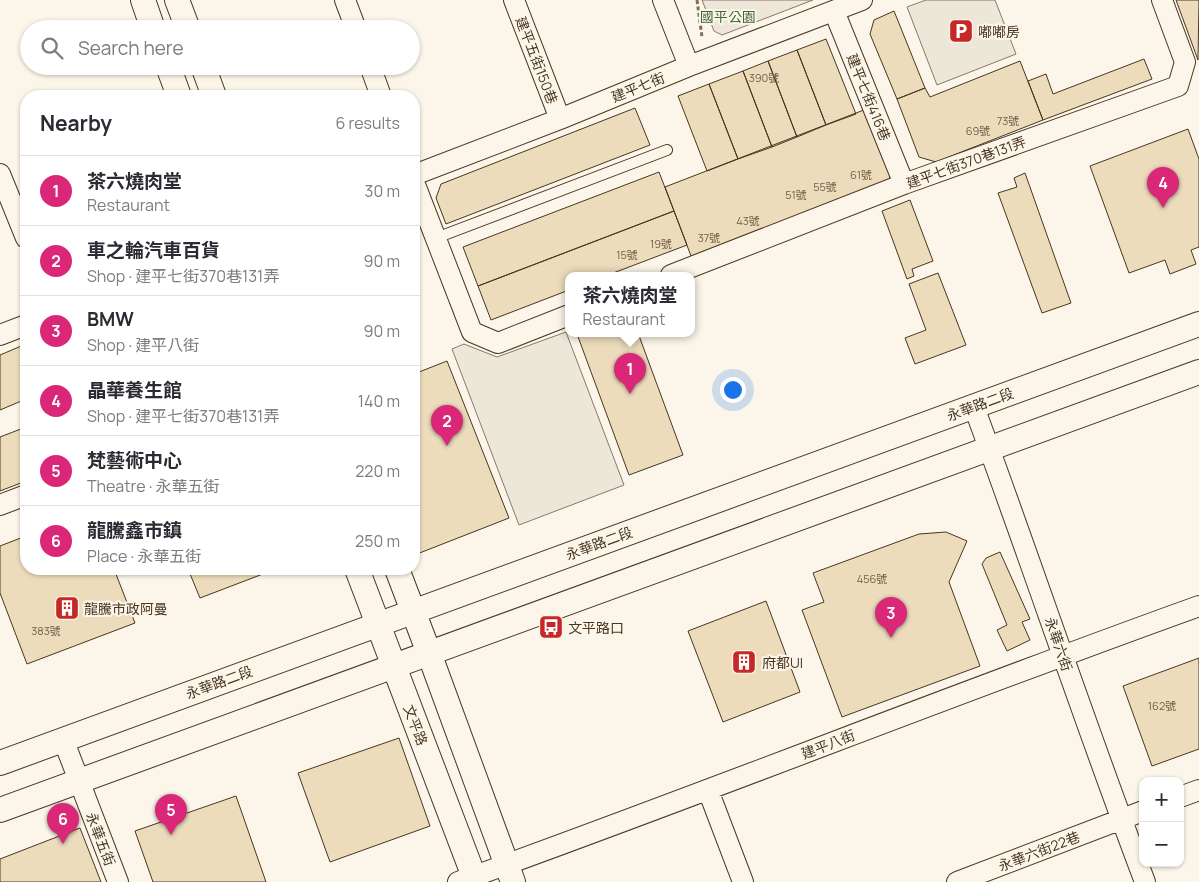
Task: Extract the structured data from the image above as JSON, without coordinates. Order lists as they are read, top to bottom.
{
  "streets": {
    "street": [
      "建平五街150巷",
      "建平七街",
      "建平七街416巷",
      "建平七街370巷131弄",
      "永華路二段",
      "永華六街",
      "文平路",
      "建平八街",
      "永華五街",
      "永華六街22巷"
    ]
  },
  "crossings": [
    ["建平五街150巷", "建平七街"],
    ["建平七街", "建平七街416巷"],
    ["建平七街416巷", "建平七街370巷131弄"],
    ["永華路二段", "永華六街"],
    ["永華路二段", "文平路"],
    ["永華路二段", "永華五街"],
    ["永華六街", "建平八街"],
    ["永華六街", "永華六街22巷"],
    ["文平路", "建平八街"]
  ],
  "parks": ["國平公園"],
  "places": {
    "parking": ["嘟嘟房"],
    "building": ["龍騰市政阿曼", "府都UI"],
    "bus stop": ["文平路口"]
  },
  "house_numbers": [
    "390號",
    "73號",
    "69號",
    "61號",
    "55號",
    "51號",
    "43號",
    "37號",
    "19號",
    "15號",
    "456號",
    "383號",
    "162號"
  ],
  "page": {
    "search": "Search here",
    "heading": ["Nearby", "6 results"],
    "list": [
      {
        "mark": "1",
        "name": "茶六燒肉堂",
        "note": "Restaurant",
        "value": "30 m"
      },
      {
        "mark": "2",
        "name": "車之輪汽車百貨",
        "note": "Shop · 建平七街370巷131弄",
        "value": "90 m"
      },
      {
        "mark": "3",
        "name": "BMW",
        "note": "Shop · 建平八街",
        "value": "90 m"
      },
      {
        "mark": "4",
        "name": "晶華養生館",
        "note": "Shop · 建平七街370巷131弄",
        "value": "140 m"
      },
      {
        "mark": "5",
        "name": "梵藝術中心",
        "note": "Theatre · 永華五街",
        "value": "220 m"
      },
      {
        "mark": "6",
        "name": "龍騰鑫市鎮",
        "note": "Place · 永華五街",
        "value": "250 m"
      }
    ],
    "pins": [
      "4",
      "1",
      "2",
      "3",
      "5",
      "6"
    ],
    "popup": ["茶六燒肉堂", "Restaurant"],
    "map_buttons": ["+", "−"]
  }
}
